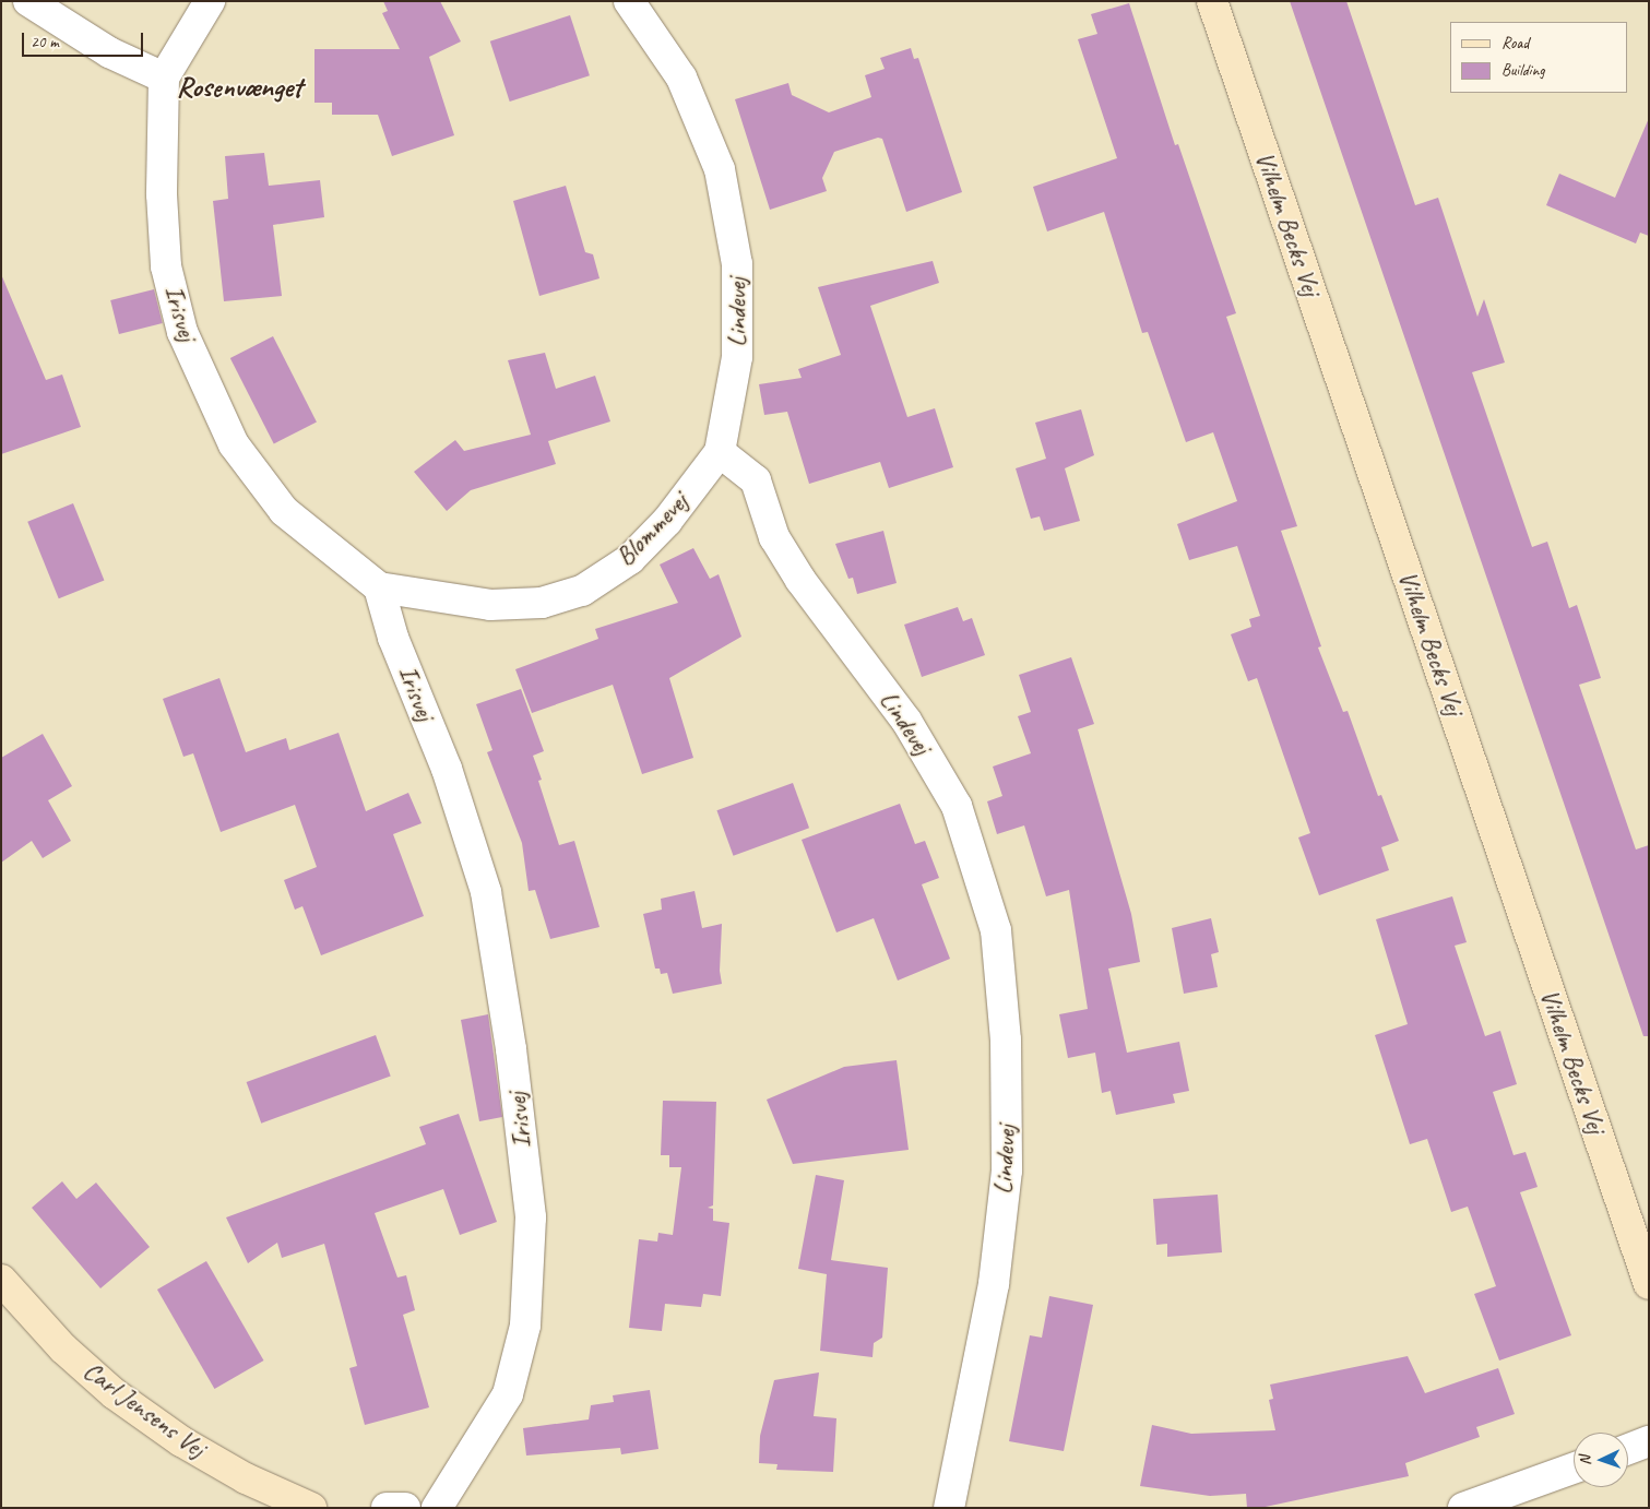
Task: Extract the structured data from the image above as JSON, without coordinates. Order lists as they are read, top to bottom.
{
  "streets": {
    "street": [
      "Vilhelm Becks Vej",
      "Lindevej",
      "Irisvej",
      "Blommevej",
      "Carl Jensens Vej"
    ]
  },
  "crossings": [
    ["Lindevej", "Blommevej"],
    ["Irisvej", "Blommevej"]
  ],
  "districts": ["Rosenvænget"],
  "legend": ["Road", "Building"],
  "scale_bar": "20 m",
  "north": "left"
}
